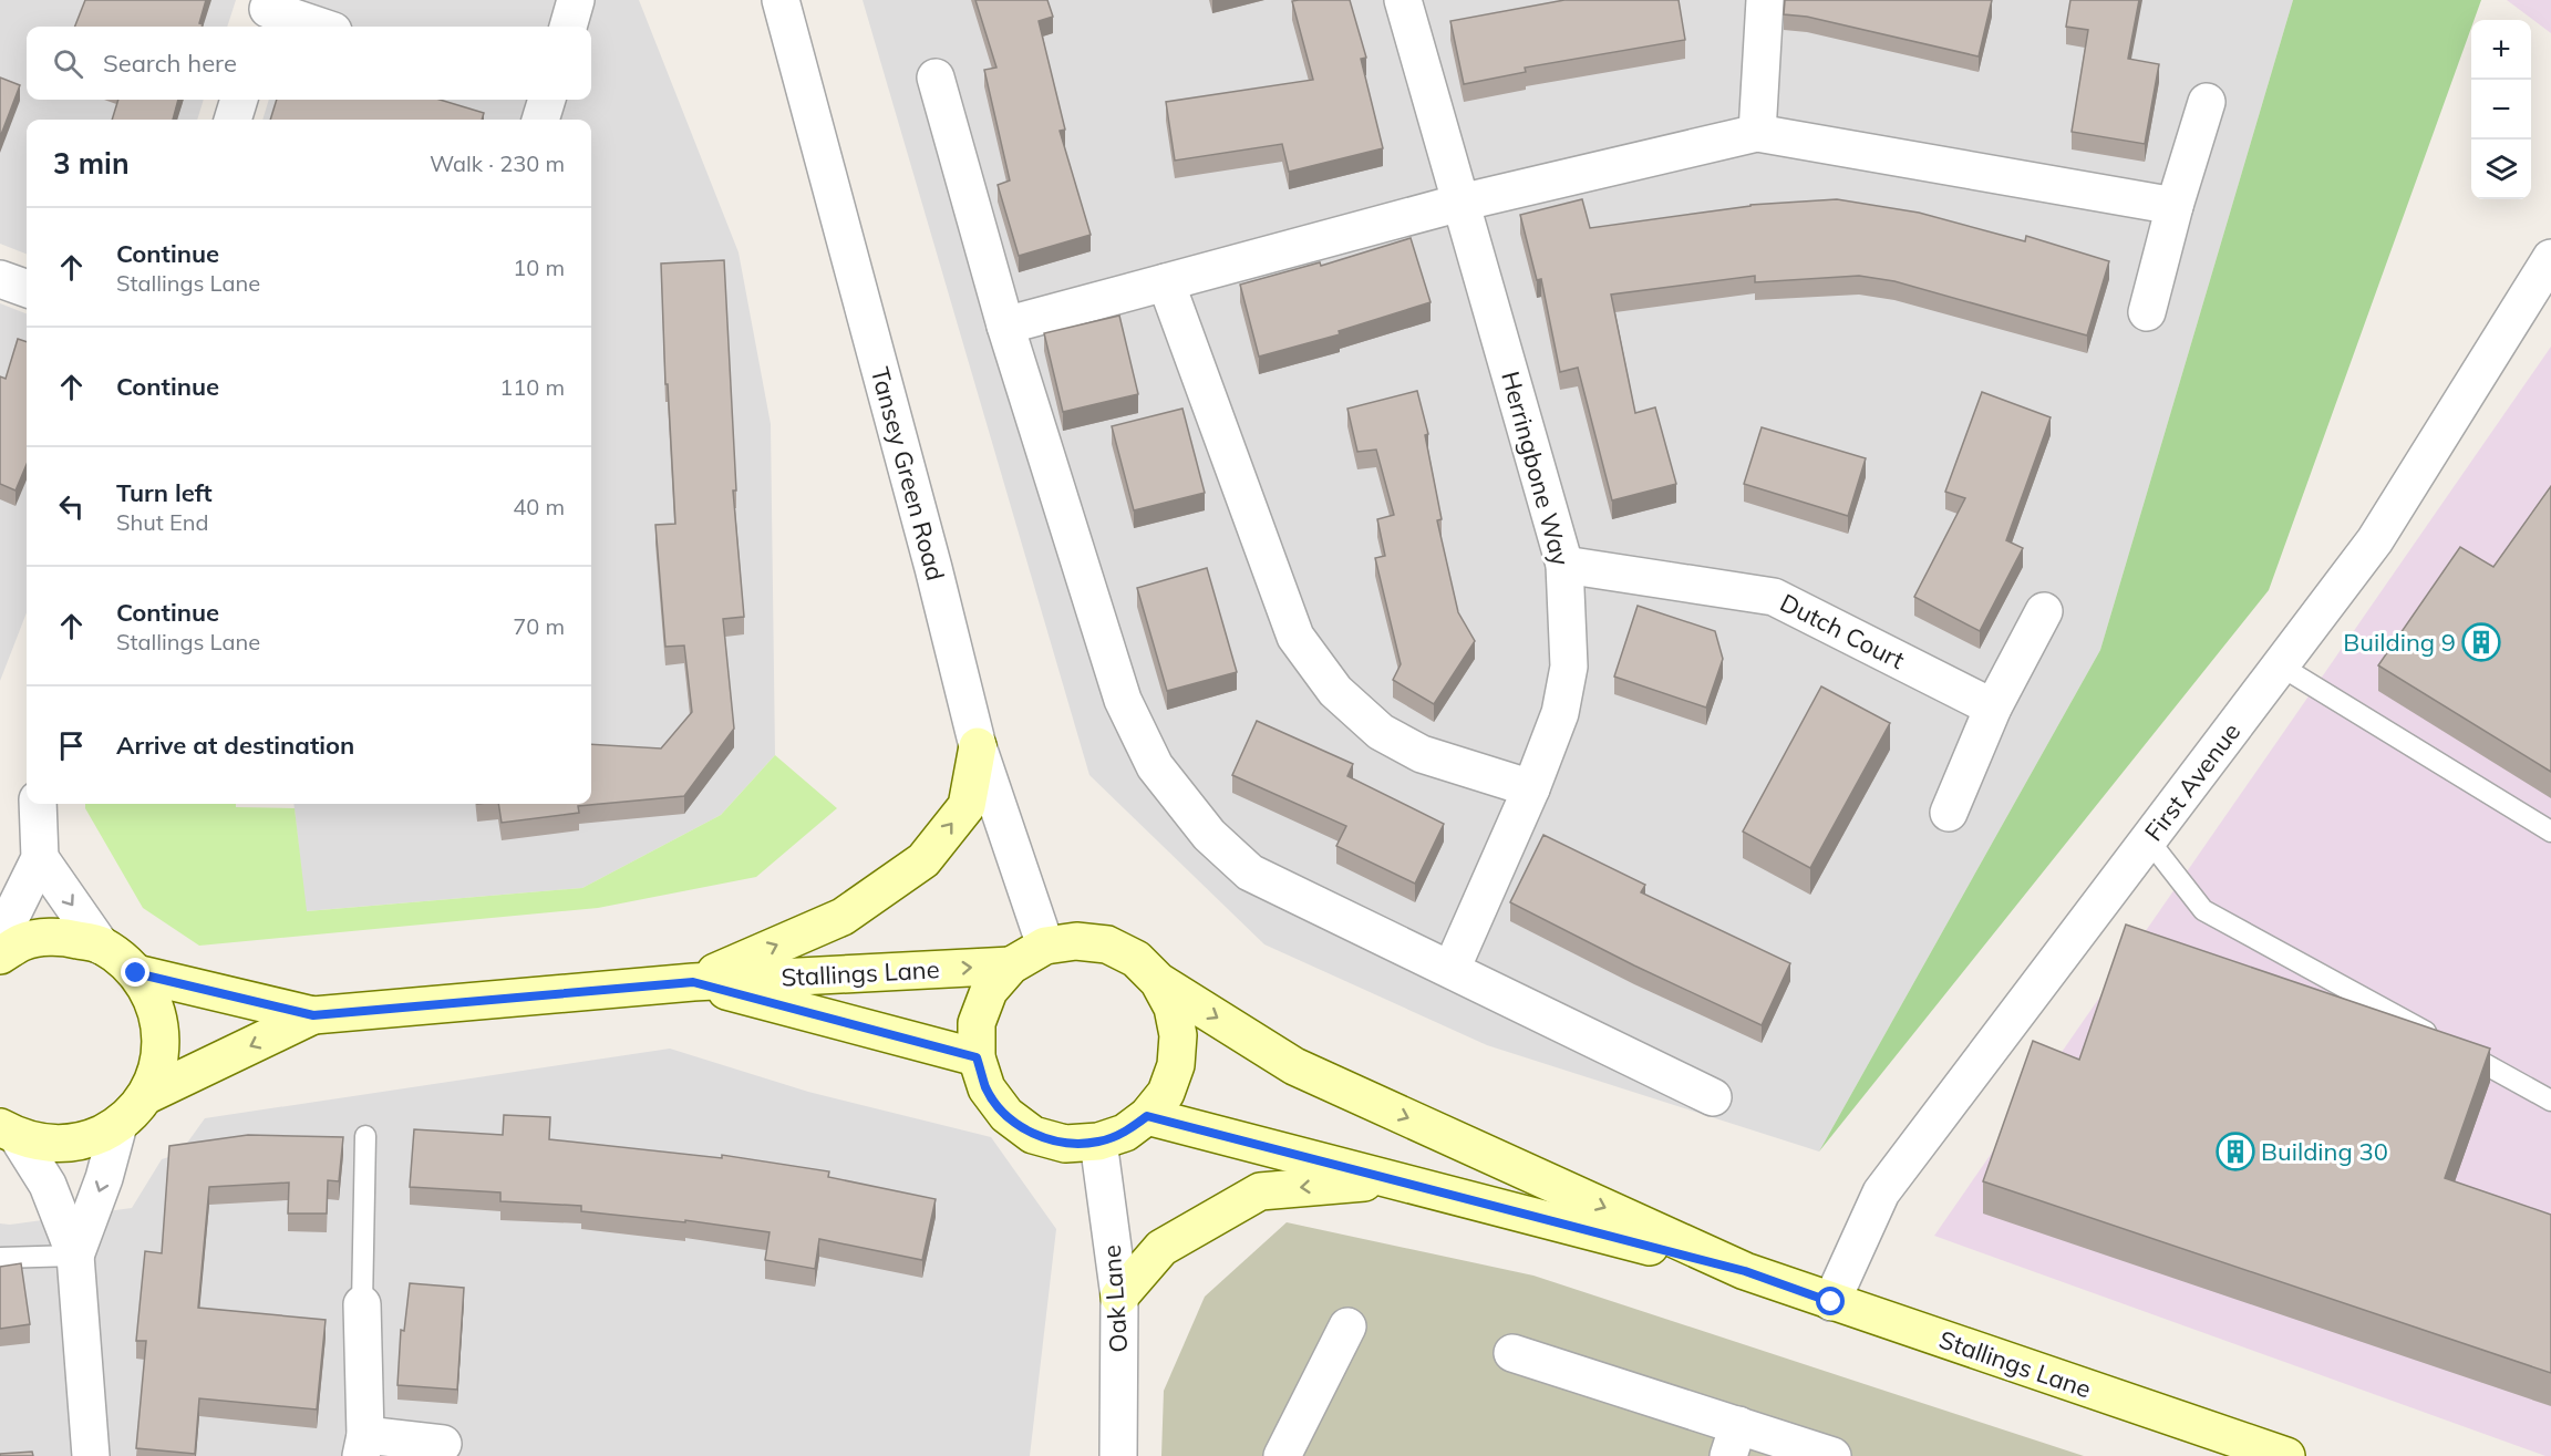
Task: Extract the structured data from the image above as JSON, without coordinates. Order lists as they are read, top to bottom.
{
  "streets": {
    "main road": ["Stallings Lane"],
    "street": [
      "Herringbone Way",
      "Tansey Green Road",
      "Dutch Court",
      "First Avenue",
      "Oak Lane"
    ]
  },
  "crossings": [
    ["Herringbone Way", "Dutch Court"],
    ["Tansey Green Road", "Stallings Lane"],
    ["Tansey Green Road", "Oak Lane"],
    ["First Avenue", "Stallings Lane"],
    ["Stallings Lane", "Oak Lane"]
  ],
  "places": {
    "building": ["Building 9", "Building 30"]
  },
  "page": {
    "map_buttons": ["+", "−"],
    "search": "Search here",
    "heading": ["3 min", "Walk · 230 m"],
    "list": [
      ["Continue", "Stallings Lane", "10 m"],
      ["Continue", "110 m"],
      ["Turn left", "Shut End", "40 m"],
      ["Continue", "Stallings Lane", "70 m"],
      "Arrive at destination"
    ]
  }
}
